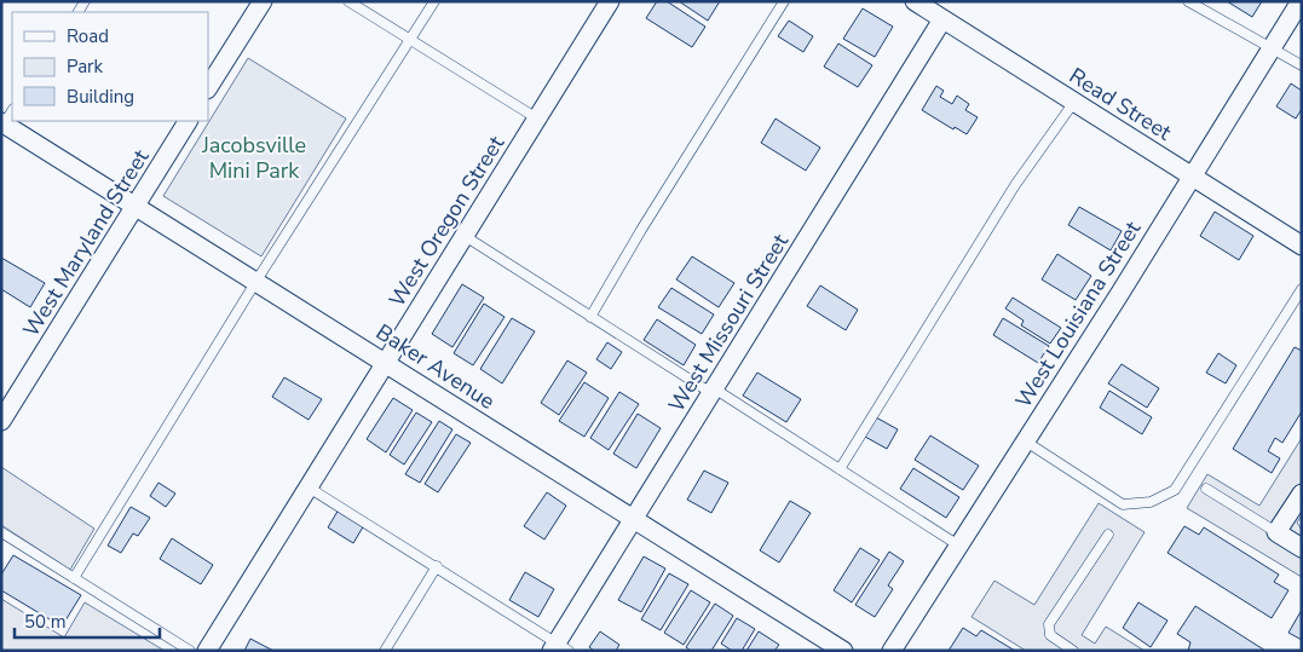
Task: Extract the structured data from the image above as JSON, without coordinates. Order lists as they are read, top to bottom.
{
  "streets": {
    "street": [
      "Read Street",
      "West Oregon Street",
      "West Maryland Street",
      "West Louisiana Street",
      "West Missouri Street",
      "Baker Avenue"
    ]
  },
  "crossings": [
    ["Read Street", "West Louisiana Street"],
    ["Read Street", "West Missouri Street"],
    ["West Oregon Street", "Baker Avenue"],
    ["West Maryland Street", "Baker Avenue"],
    ["West Missouri Street", "Baker Avenue"]
  ],
  "parks": ["Jacobsville Mini Park"],
  "legend": ["Road", "Park", "Building"],
  "scale_bar": "50 m"
}
